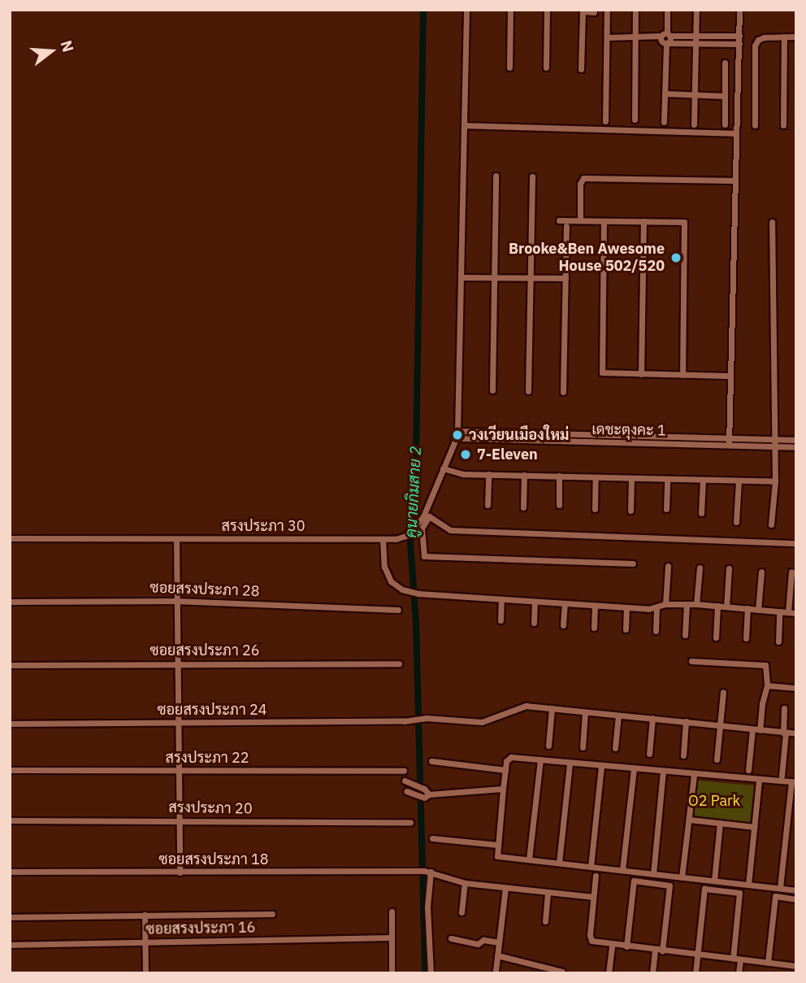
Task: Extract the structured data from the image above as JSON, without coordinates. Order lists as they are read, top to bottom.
{
  "streets": {
    "street": [
      "เดชะตุงคะ 1",
      "สรงประภา 30",
      "ซอยสรงประภา 28",
      "ซอยสรงประภา 26",
      "ซอยสรงประภา 24",
      "สรงประภา 22",
      "สรงประภา 20",
      "ซอยสรงประภา 18",
      "ซอยสรงประภา 16"
    ]
  },
  "crossings": [
    ["เดชะตุงคะ 1", "สรงประภา 30"]
  ],
  "water": ["คูนายกิมสาย 2"],
  "parks": ["O2 Park"],
  "places": ["Brooke&Ben Awesome House 502/520", "วงเวียนเมืองใหม่", "7-Eleven"],
  "north": "right"
}
